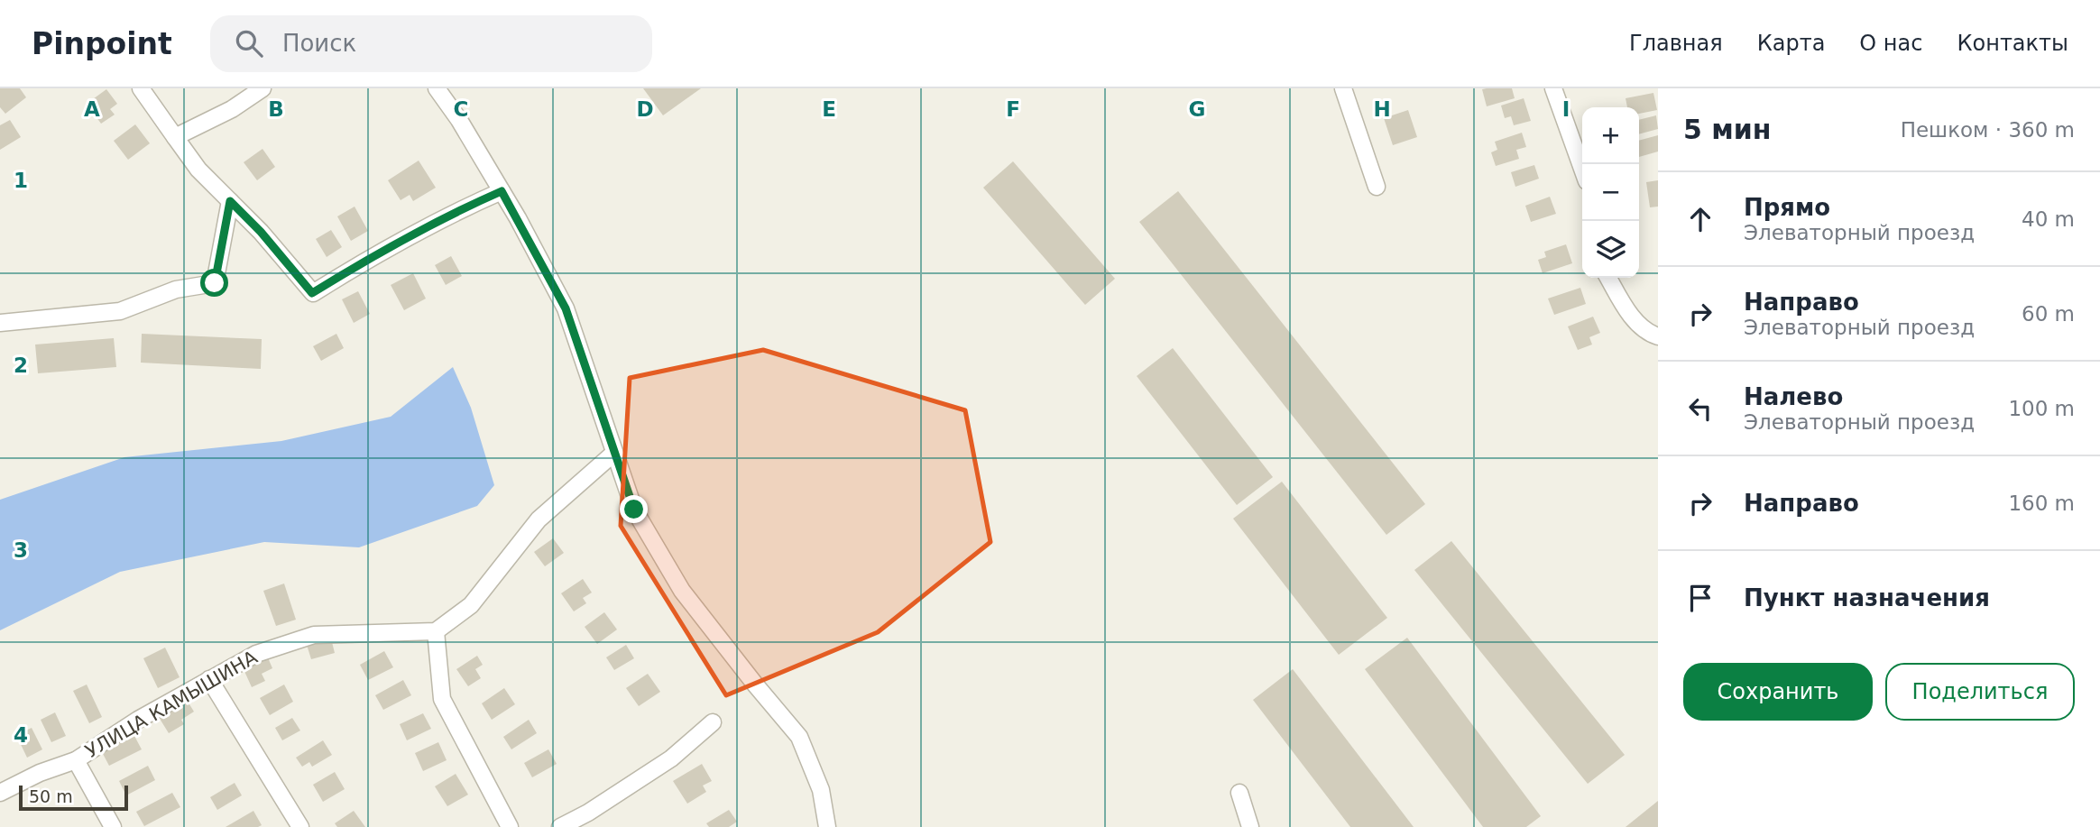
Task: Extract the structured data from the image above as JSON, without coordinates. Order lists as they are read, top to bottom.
{
  "streets": {
    "street": ["УЛИЦА КАМЫШИНА"]
  },
  "scale_bar": "50 m",
  "page": {
    "header": "Pinpoint",
    "search": "Поиск",
    "nav": [
      "Главная",
      "Карта",
      "О нас",
      "Контакты"
    ],
    "heading": ["5 мин", "Пешком · 360 m"],
    "map_buttons": ["+", "−"],
    "list": [
      ["Прямо", "Элеваторный проезд", "40 m"],
      ["Направо", "Элеваторный проезд", "60 m"],
      ["Налево", "Элеваторный проезд", "100 m"],
      ["Направо", "160 m"],
      "Пункт назначения"
    ],
    "buttons": ["Сохранить", "Поделиться"],
    "scale": "50 m"
  },
  "grid": {
    "columns": [
      "A",
      "B",
      "C",
      "D",
      "E",
      "F",
      "G",
      "H",
      "I"
    ],
    "rows": [
      "1",
      "2",
      "3",
      "4"
    ]
  }
}
